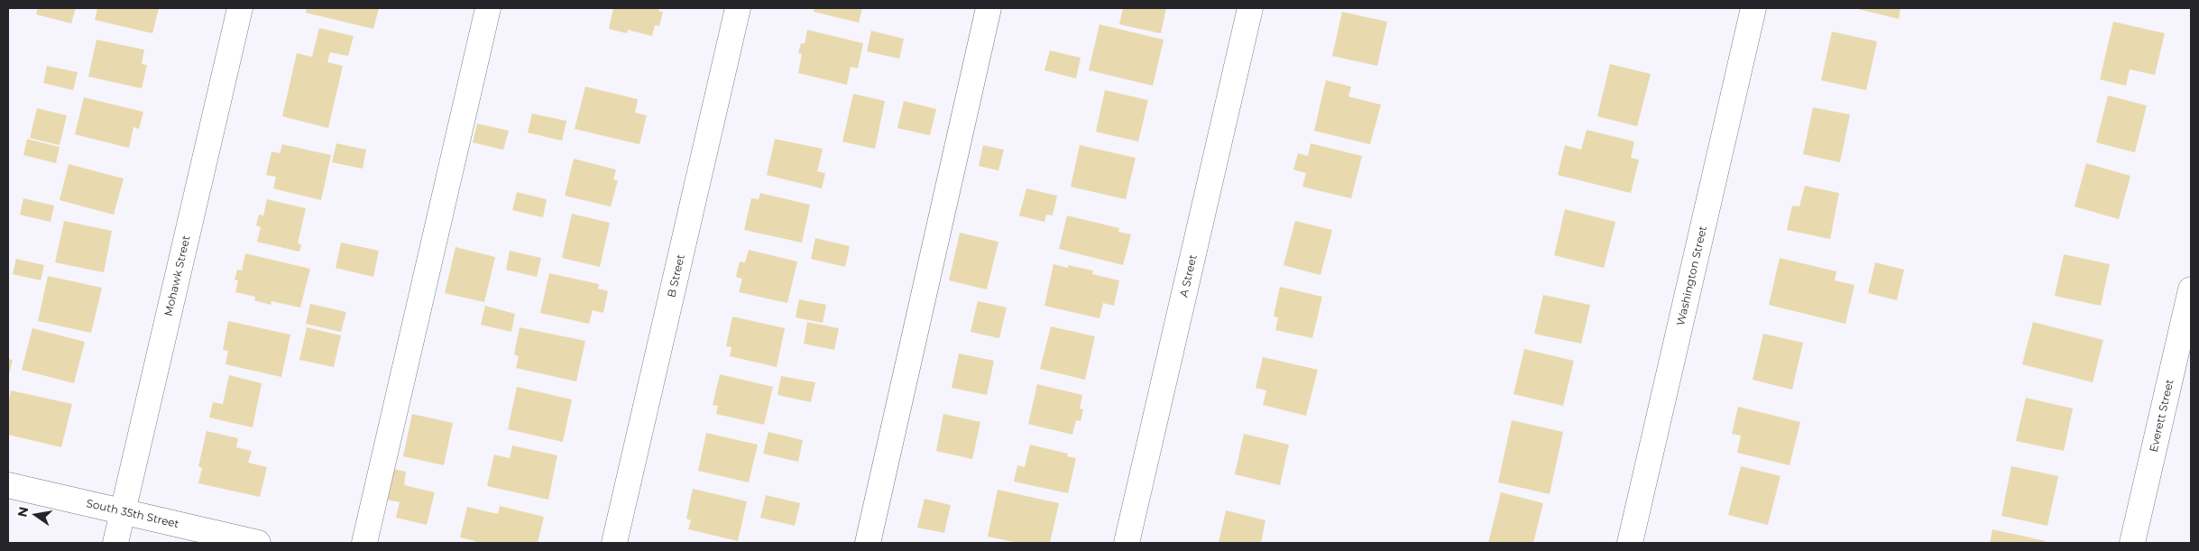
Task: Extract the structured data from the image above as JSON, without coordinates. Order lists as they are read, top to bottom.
{
  "streets": {
    "street": [
      "Mohawk Street",
      "B Street",
      "A Street",
      "Washington Street",
      "Everett Street",
      "South 35th Street"
    ]
  },
  "crossings": [
    ["Mohawk Street", "South 35th Street"]
  ],
  "north": "left"
}
